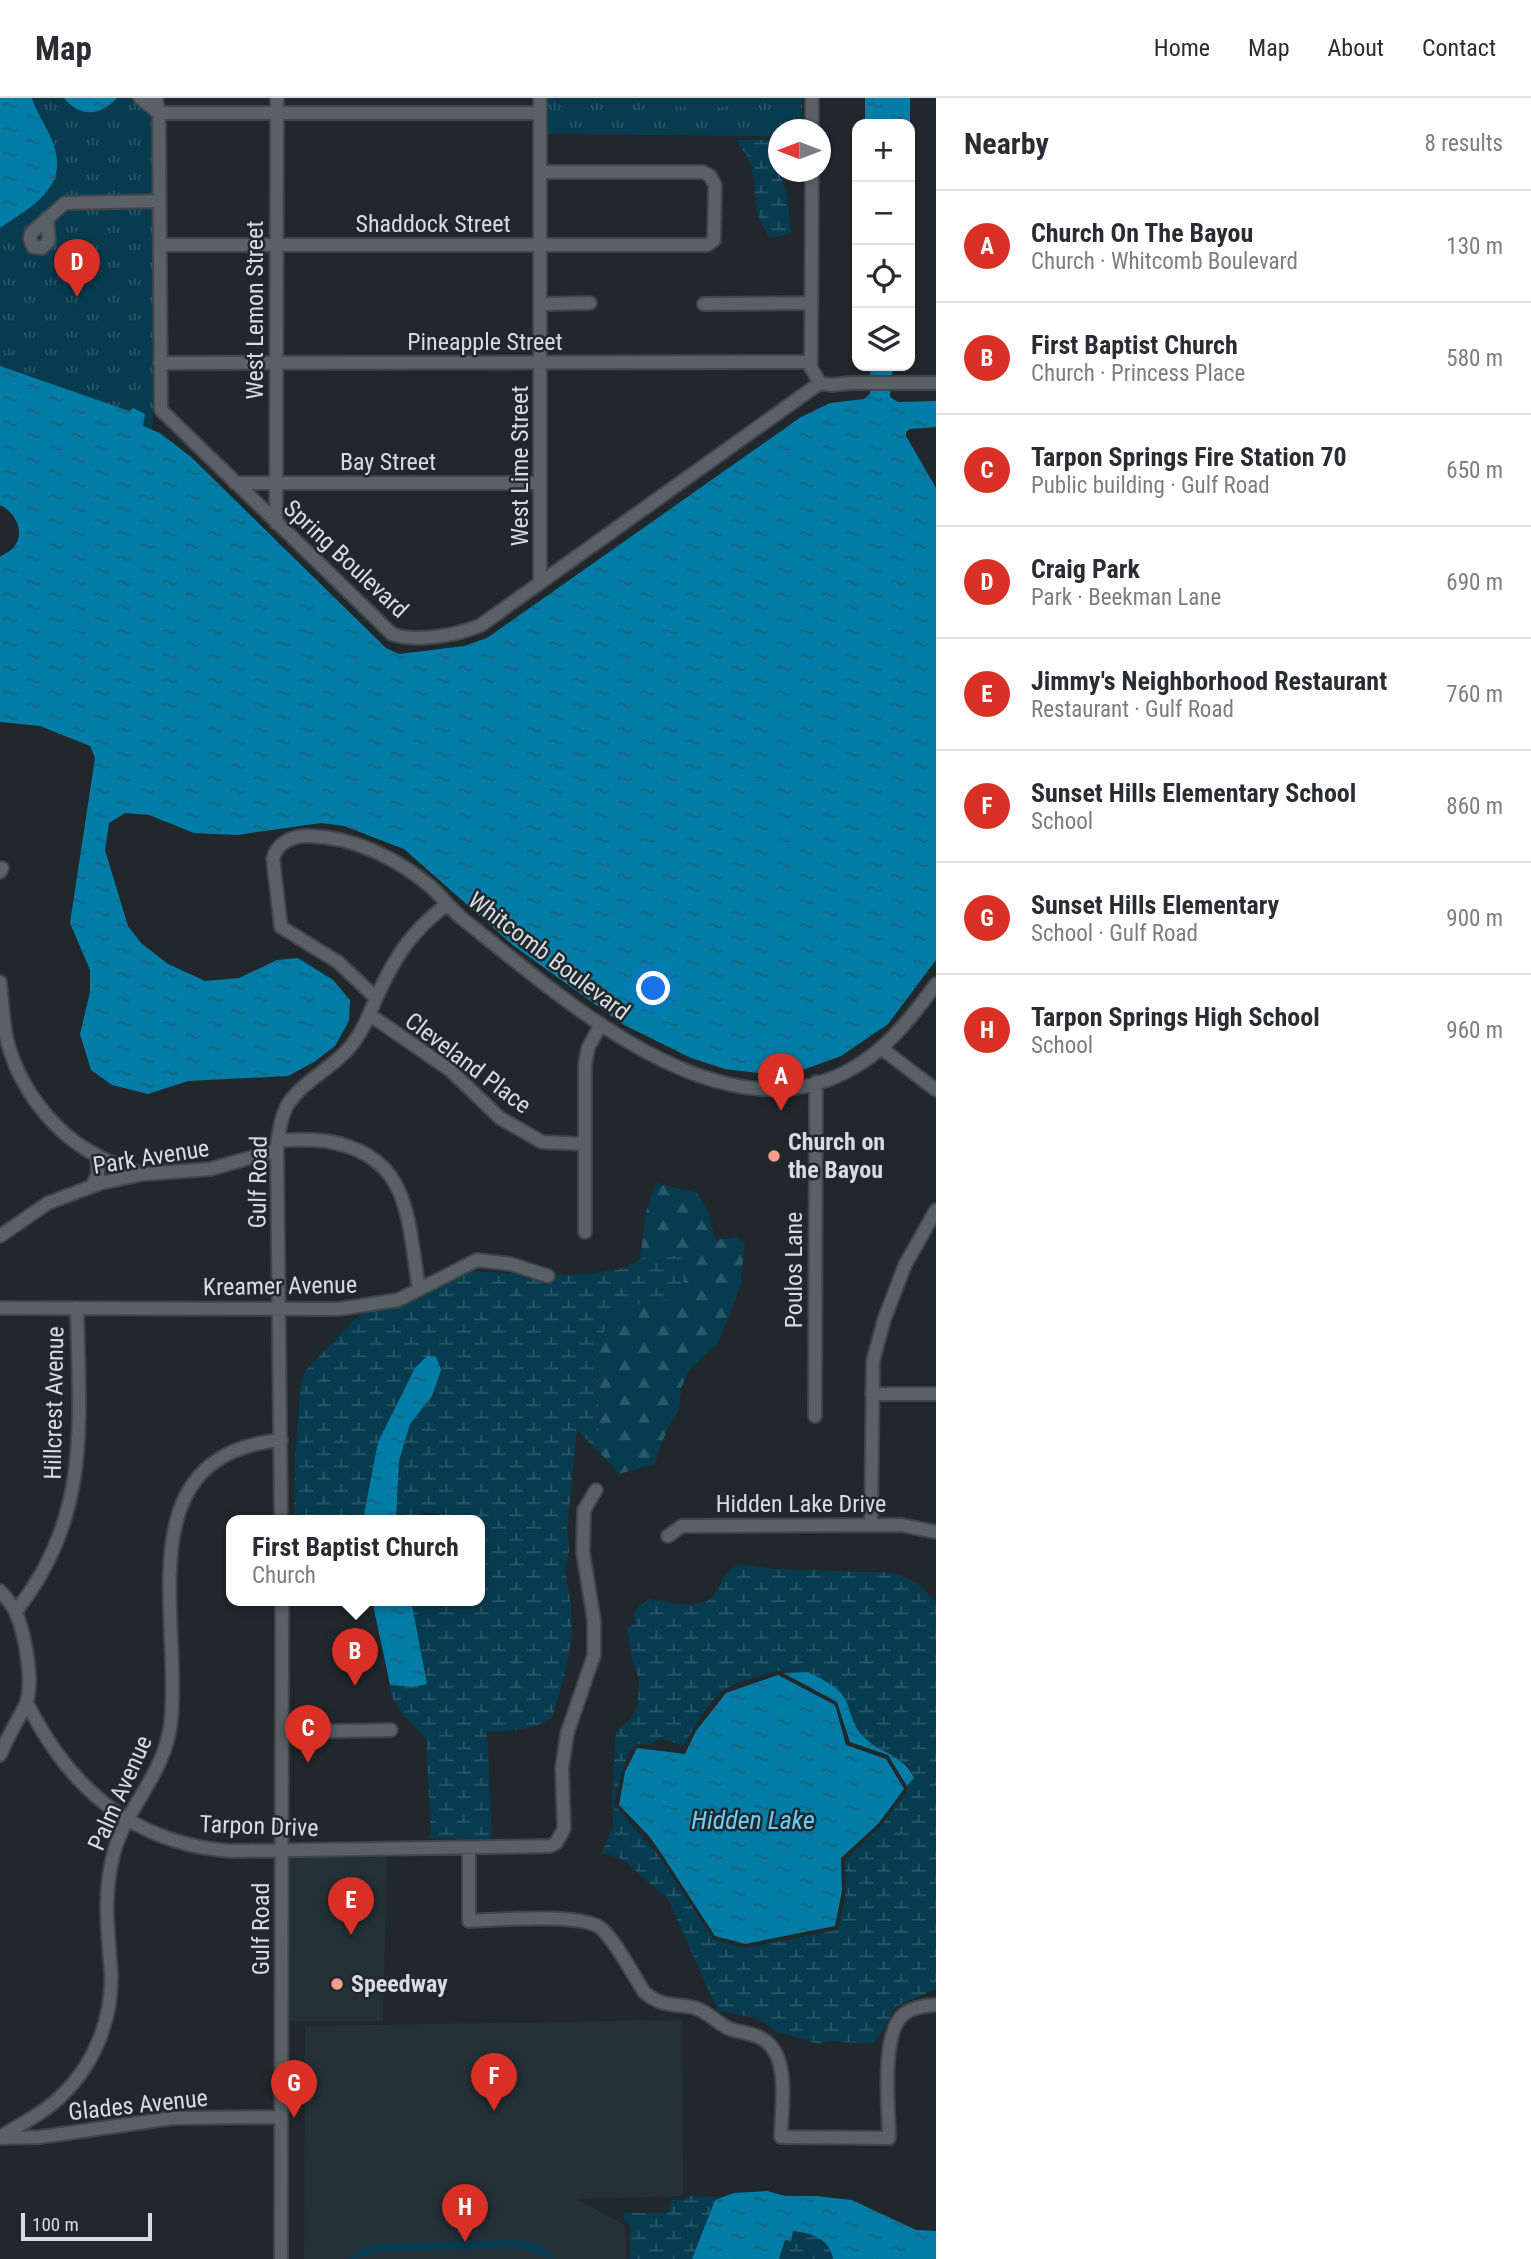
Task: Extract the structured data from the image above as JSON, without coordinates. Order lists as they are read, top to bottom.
{
  "streets": {
    "street": [
      "Shaddock Street",
      "West Lemon Street",
      "Pineapple Street",
      "Bay Street",
      "West Lime Street",
      "Spring Boulevard",
      "Whitcomb Boulevard",
      "Cleveland Place",
      "Park Avenue",
      "Gulf Road",
      "Poulos Lane",
      "Kreamer Avenue",
      "Hillcrest Avenue",
      "Hidden Lake Drive",
      "Palm Avenue",
      "Tarpon Drive",
      "Glades Avenue"
    ]
  },
  "crossings": [
    ["Shaddock Street", "West Lemon Street"],
    ["Shaddock Street", "West Lime Street"],
    ["Shaddock Street", "Spring Boulevard"],
    ["West Lemon Street", "Pineapple Street"],
    ["West Lemon Street", "Bay Street"],
    ["West Lemon Street", "Spring Boulevard"],
    ["Pineapple Street", "West Lime Street"],
    ["Pineapple Street", "Spring Boulevard"],
    ["Bay Street", "West Lime Street"],
    ["Bay Street", "Spring Boulevard"],
    ["West Lime Street", "Spring Boulevard"],
    ["Whitcomb Boulevard", "Gulf Road"],
    ["Whitcomb Boulevard", "Poulos Lane"],
    ["Cleveland Place", "Gulf Road"],
    ["Park Avenue", "Gulf Road"],
    ["Park Avenue", "Kreamer Avenue"],
    ["Gulf Road", "Kreamer Avenue"],
    ["Gulf Road", "Palm Avenue"],
    ["Gulf Road", "Tarpon Drive"],
    ["Gulf Road", "Glades Avenue"],
    ["Kreamer Avenue", "Hillcrest Avenue"],
    ["Palm Avenue", "Tarpon Drive"],
    ["Palm Avenue", "Glades Avenue"]
  ],
  "water": ["Hidden Lake"],
  "places": ["Church on the Bayou", "Speedway"],
  "scale_bar": "100 m",
  "north": "left",
  "page": {
    "header": "Map",
    "nav": [
      "Home",
      "Map",
      "About",
      "Contact"
    ],
    "heading": ["Nearby", "8 results"],
    "map_buttons": ["+", "−"],
    "list": [
      {
        "mark": "A",
        "name": "Church On The Bayou",
        "note": "Church · Whitcomb Boulevard",
        "value": "130 m"
      },
      {
        "mark": "B",
        "name": "First Baptist Church",
        "note": "Church · Princess Place",
        "value": "580 m"
      },
      {
        "mark": "C",
        "name": "Tarpon Springs Fire Station 70",
        "note": "Public building · Gulf Road",
        "value": "650 m"
      },
      {
        "mark": "D",
        "name": "Craig Park",
        "note": "Park · Beekman Lane",
        "value": "690 m"
      },
      {
        "mark": "E",
        "name": "Jimmy's Neighborhood Restaurant",
        "note": "Restaurant · Gulf Road",
        "value": "760 m"
      },
      {
        "mark": "F",
        "name": "Sunset Hills Elementary School",
        "note": "School",
        "value": "860 m"
      },
      {
        "mark": "G",
        "name": "Sunset Hills Elementary",
        "note": "School · Gulf Road",
        "value": "900 m"
      },
      {
        "mark": "H",
        "name": "Tarpon Springs High School",
        "note": "School",
        "value": "960 m"
      }
    ],
    "pins": [
      "D",
      "A",
      "B",
      "C",
      "E",
      "F",
      "G",
      "H"
    ],
    "popup": ["First Baptist Church", "Church"],
    "scale": "100 m"
  }
}
